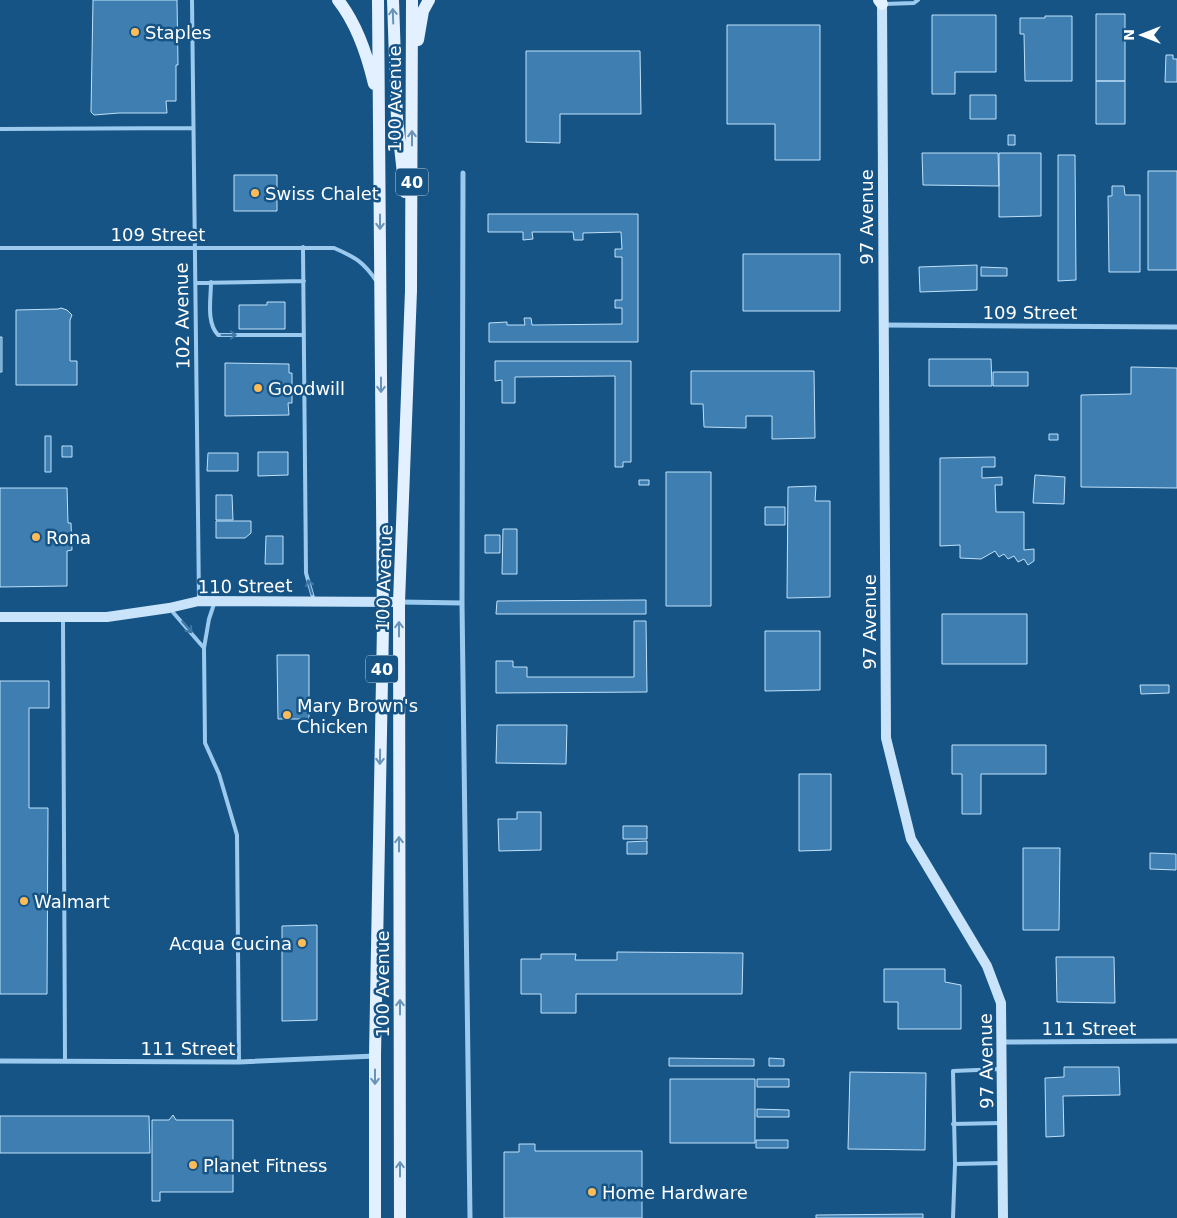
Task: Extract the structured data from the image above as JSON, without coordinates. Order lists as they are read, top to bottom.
{
  "streets": {
    "main road": ["100 Avenue", "40"],
    "street": [
      "97 Avenue",
      "109 Street",
      "110 Street",
      "111 Street"
    ],
    "lane": ["102 Avenue"]
  },
  "crossings": [
    ["100 Avenue", "109 Street"],
    ["100 Avenue", "110 Street"],
    ["100 Avenue", "111 Street"],
    ["97 Avenue", "109 Street"],
    ["97 Avenue", "111 Street"],
    ["109 Street", "102 Avenue"],
    ["102 Avenue", "110 Street"]
  ],
  "places": [
    "Staples",
    "Swiss Chalet",
    "Goodwill",
    "Rona",
    "Mary Brown's Chicken",
    "Walmart",
    "Acqua Cucina",
    "Planet Fitness",
    "Home Hardware"
  ],
  "north": "left"
}
